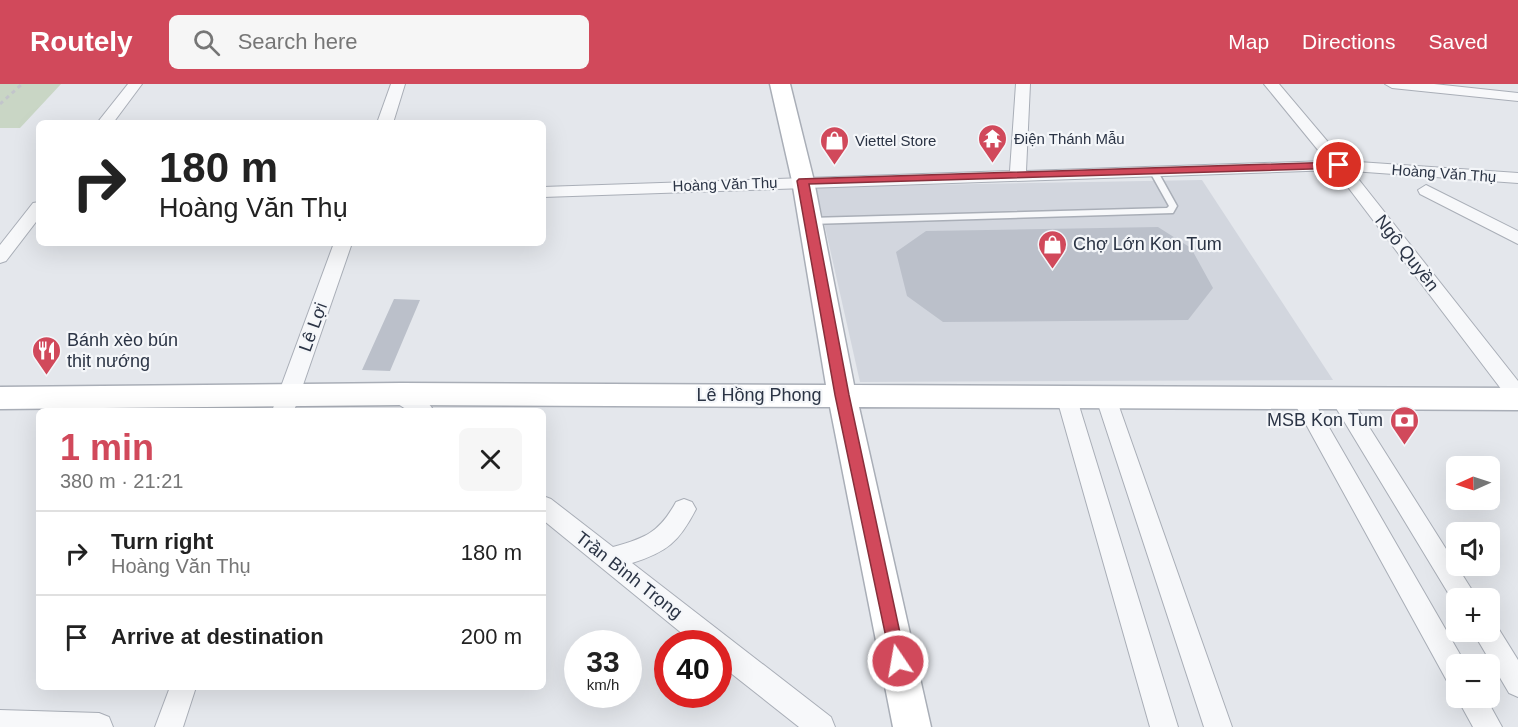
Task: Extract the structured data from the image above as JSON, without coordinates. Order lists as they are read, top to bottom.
{
  "streets": {
    "street": [
      "Hoàng Văn Thụ",
      "Ngô Quyền",
      "Lê Lợi",
      "Lê Hồng Phong",
      "Trần Bình Trọng"
    ]
  },
  "crossings": [
    ["Hoàng Văn Thụ", "Ngô Quyền"],
    ["Ngô Quyền", "Lê Hồng Phong"],
    ["Lê Lợi", "Lê Hồng Phong"]
  ],
  "places": {
    "temple": ["Điện Thánh Mẫu"],
    "shop": ["Viettel Store", "Chợ Lớn Kon Tum"],
    "restaurant": ["Bánh xèo bún thịt nướng"],
    "bank": ["MSB Kon Tum"]
  },
  "north": "left",
  "page": {
    "header": "Routely",
    "search": "Search here",
    "nav": ["Map", "Directions", "Saved"],
    "turn": ["180 m", "Hoàng Văn Thụ"],
    "heading": ["1 min", "380 m · 21:21"],
    "map_buttons": ["+", "−"],
    "list": [
      {
        "name": "Turn right",
        "note": "Hoàng Văn Thụ",
        "value": "180 m"
      },
      {
        "name": "Arrive at destination",
        "value": "200 m"
      }
    ],
    "speed": "33 km/h",
    "limit": "40"
  }
}
